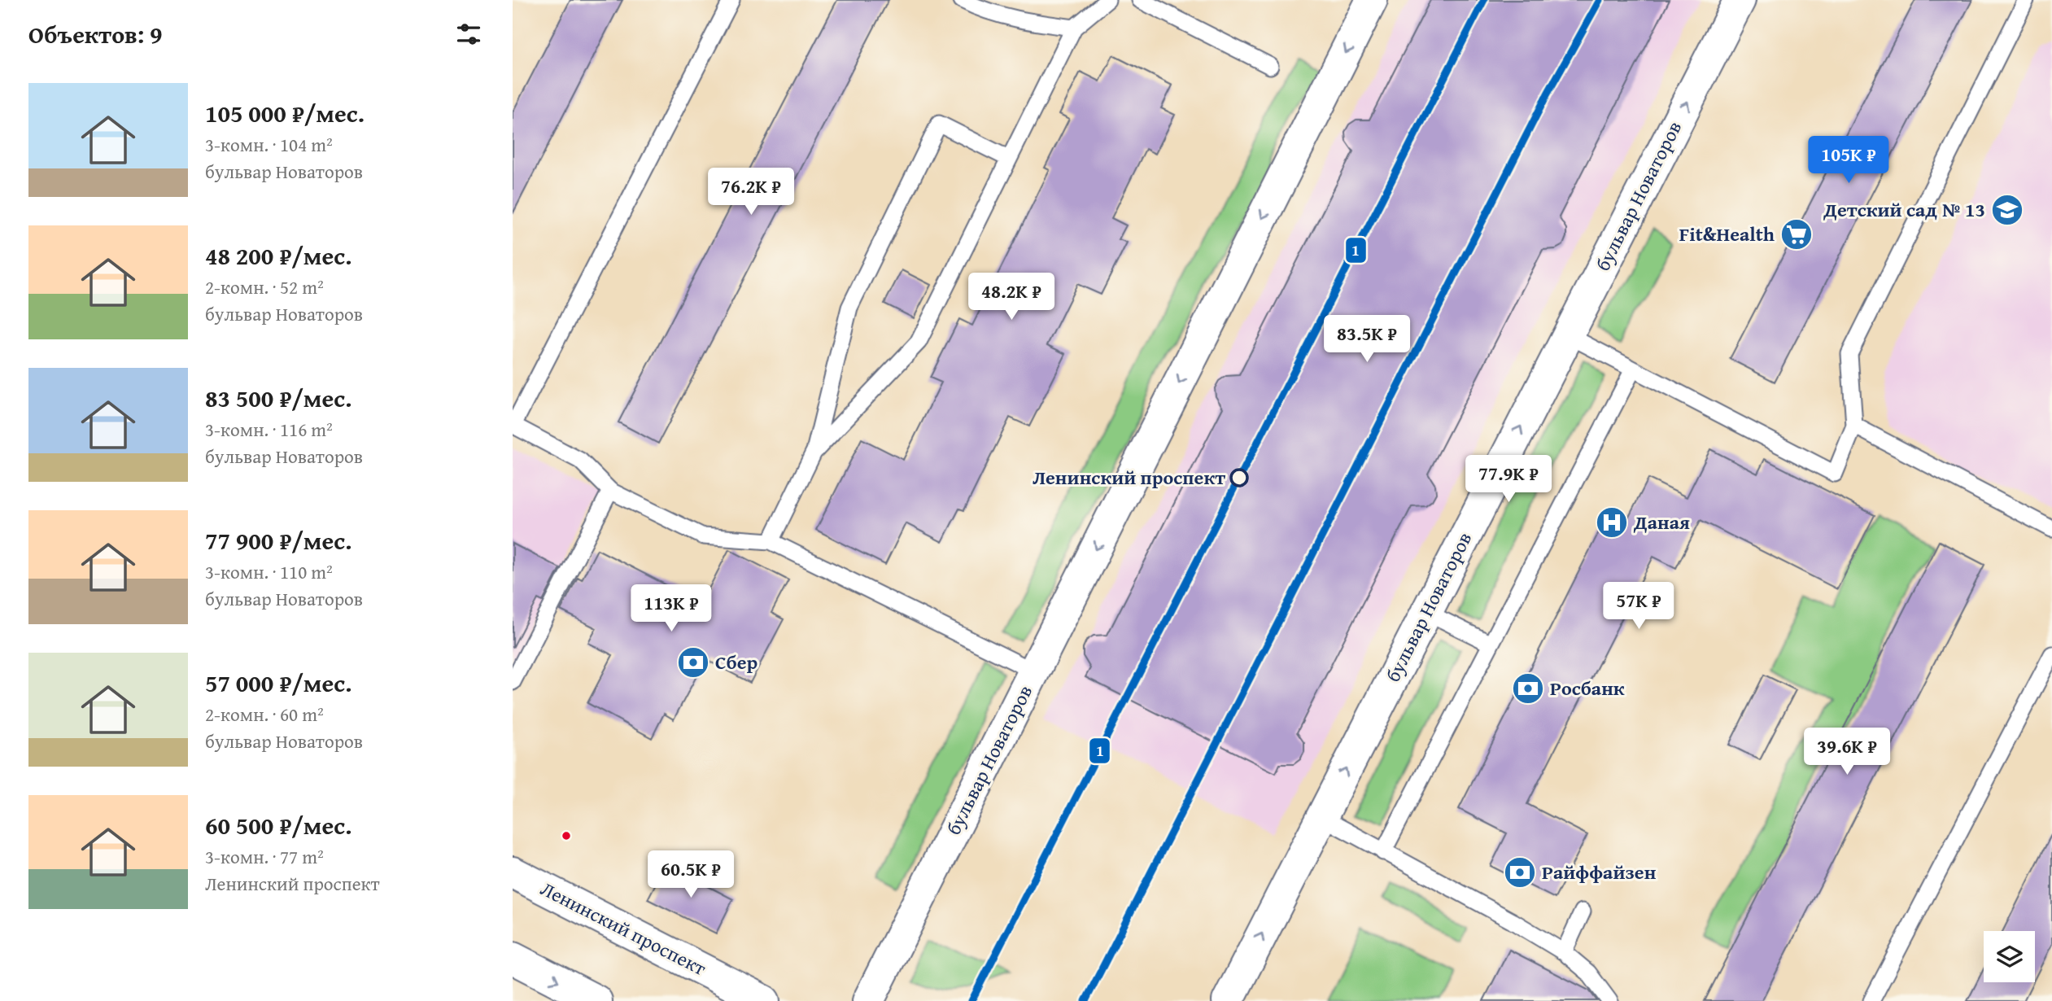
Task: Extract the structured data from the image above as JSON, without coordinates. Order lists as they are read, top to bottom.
{
  "streets": {
    "street": ["бульвар Новаторов", "Ленинский проспект"]
  },
  "places": {
    "school or university": ["Детский сад № 13"],
    "supermarket": ["Fit&Health"],
    "other": ["Ленинский проспект"],
    "hospital": ["Даная"],
    "bank": ["Сбер", "Росбанк", "Райффайзен"]
  },
  "lines": ["transit line 1"],
  "page": {
    "heading": "Объектов: 9",
    "list": [
      {
        "name": "105 000 ₽/мес.",
        "note": "3-комн. · 104 m² · бульвар Новаторов"
      },
      {
        "name": "48 200 ₽/мес.",
        "note": "2-комн. · 52 m² · бульвар Новаторов"
      },
      {
        "name": "83 500 ₽/мес.",
        "note": "3-комн. · 116 m² · бульвар Новаторов"
      },
      {
        "name": "77 900 ₽/мес.",
        "note": "3-комн. · 110 m² · бульвар Новаторов"
      },
      {
        "name": "57 000 ₽/мес.",
        "note": "2-комн. · 60 m² · бульвар Новаторов"
      },
      {
        "name": "60 500 ₽/мес.",
        "note": "3-комн. · 77 m² · Ленинский проспект"
      }
    ],
    "price": [
      "105K ₽",
      "76.2K ₽",
      "48.2K ₽",
      "83.5K ₽",
      "77.9K ₽",
      "57K ₽",
      "113K ₽",
      "39.6K ₽",
      "60.5K ₽"
    ]
  }
}
